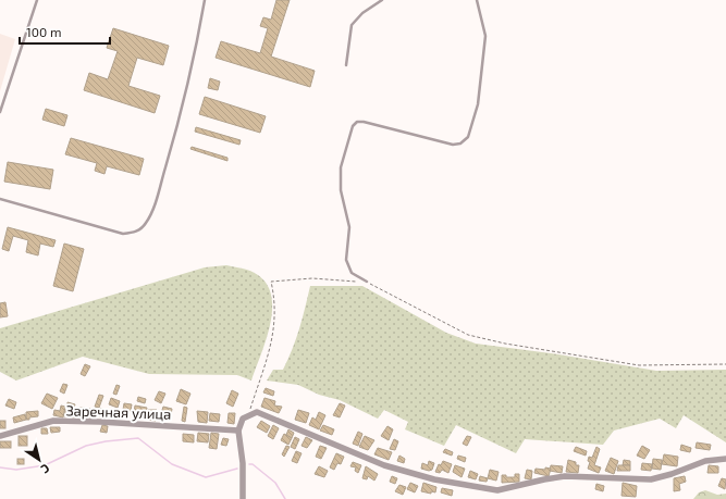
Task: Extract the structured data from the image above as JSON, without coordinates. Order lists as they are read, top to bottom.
{
  "streets": {
    "street": ["Заречная улица"]
  },
  "scale_bar": "100 m",
  "north": "bottom right"
}
